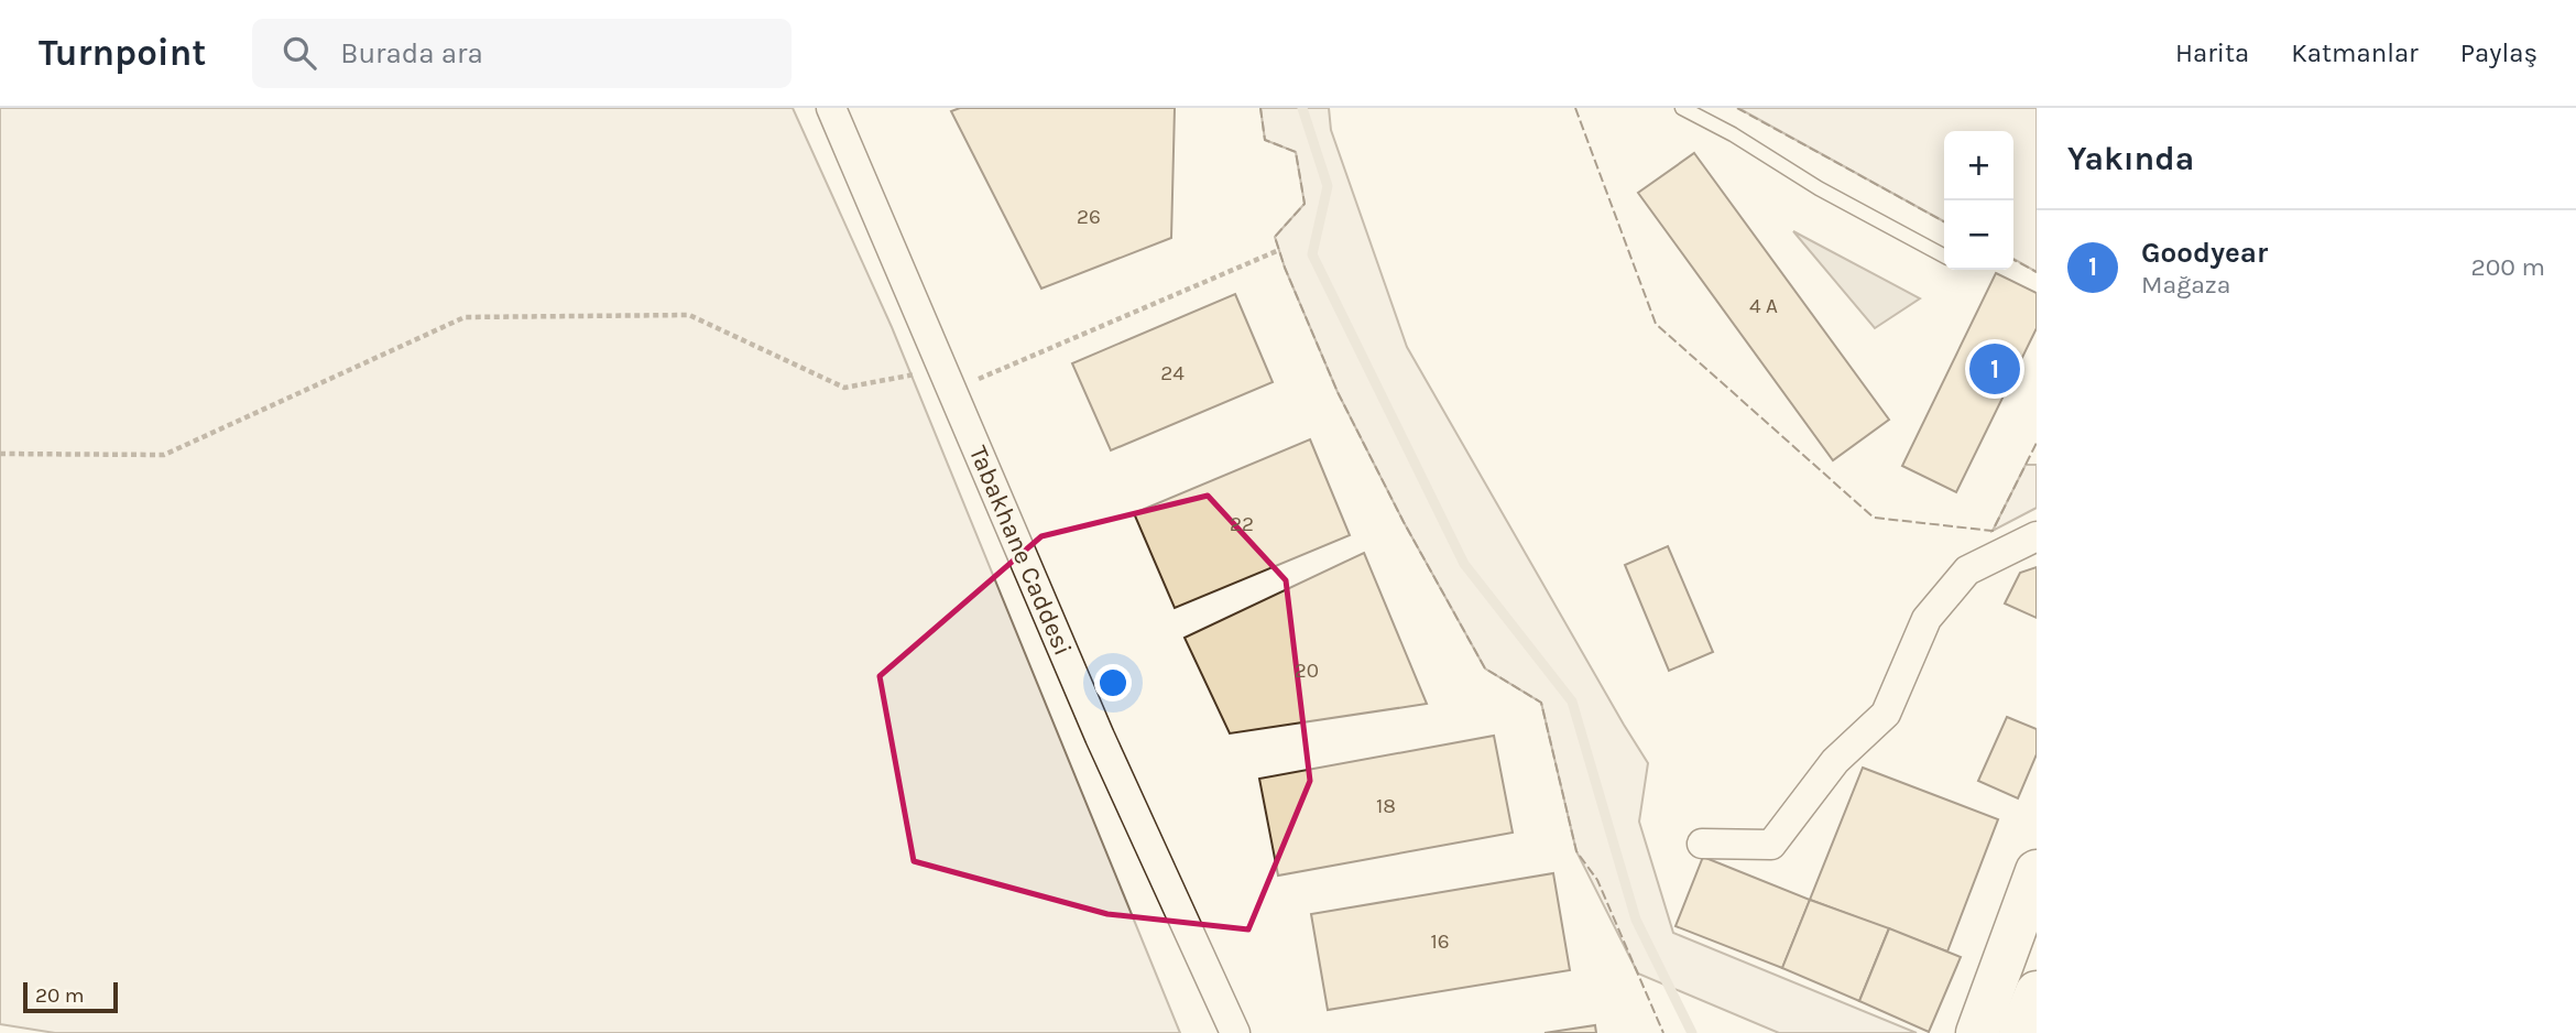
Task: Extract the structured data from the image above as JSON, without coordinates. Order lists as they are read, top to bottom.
{
  "streets": {
    "street": ["Tabakhane Caddesi"]
  },
  "house_numbers": [
    "26",
    "4 A",
    "24",
    "22",
    "20",
    "18",
    "16"
  ],
  "scale_bar": "20 m",
  "page": {
    "header": "Turnpoint",
    "search": "Burada ara",
    "nav": ["Harita", "Katmanlar", "Paylaş"],
    "heading": "Yakında",
    "map_buttons": ["+", "−"],
    "list": [
      {
        "mark": "1",
        "name": "Goodyear",
        "note": "Mağaza",
        "value": "200 m"
      }
    ],
    "pins": "1",
    "scale": "20 m"
  }
}
